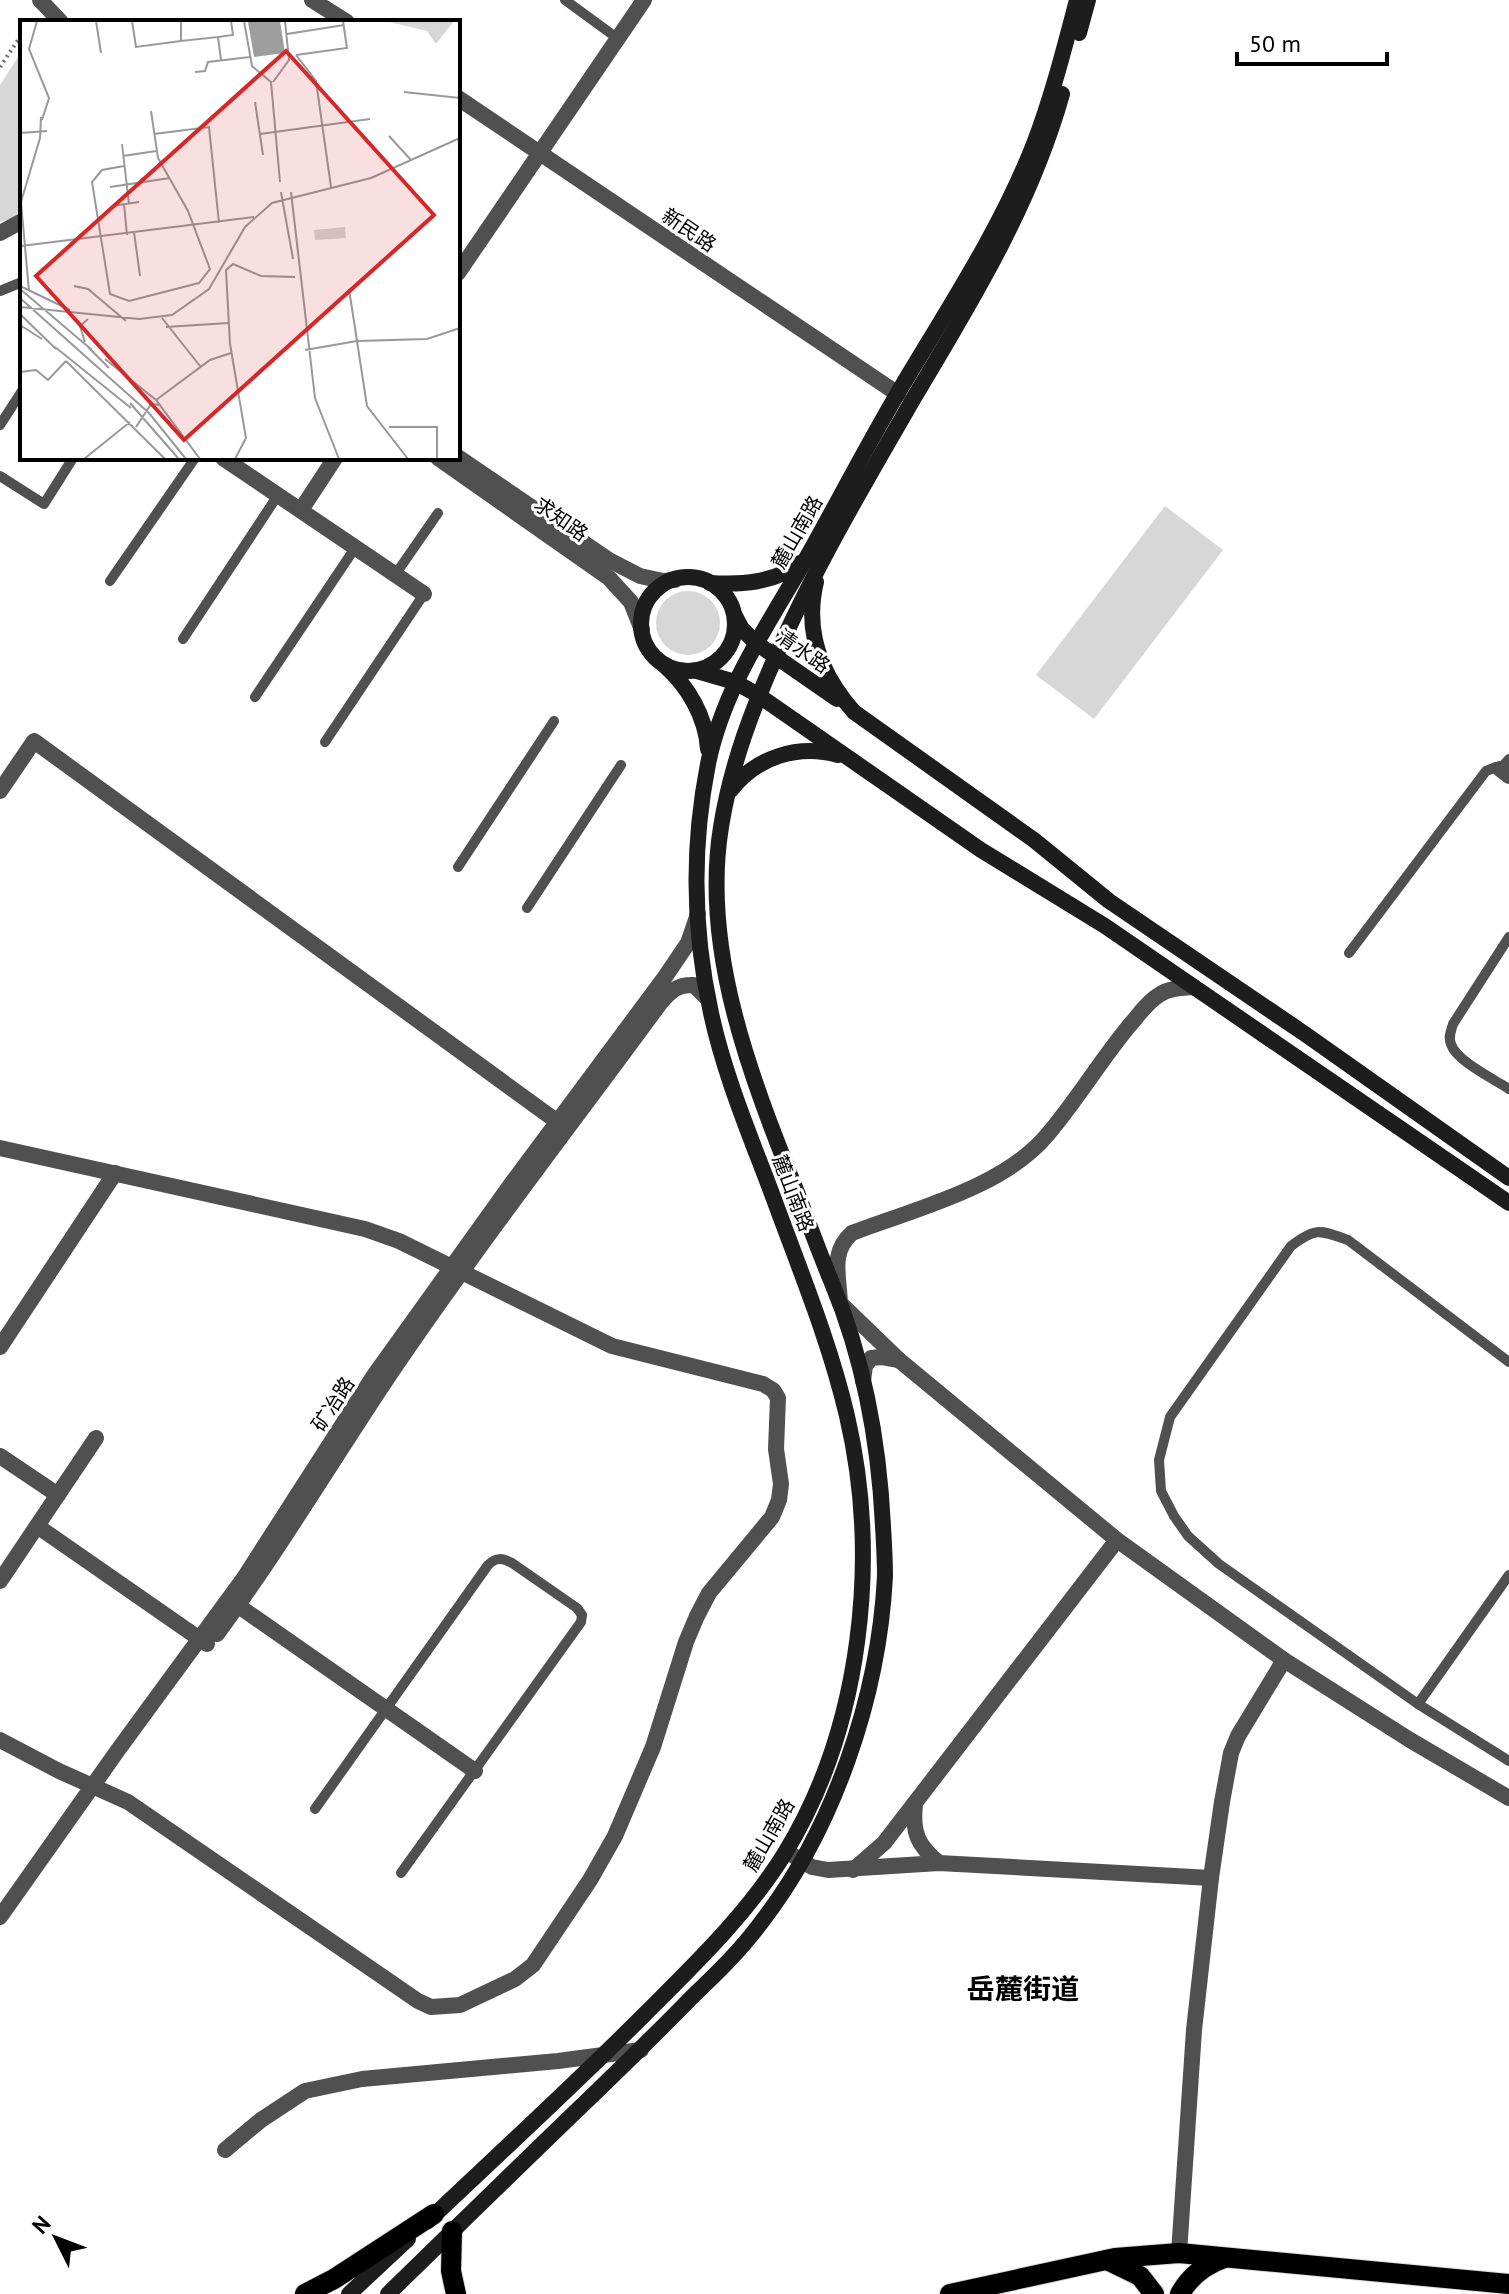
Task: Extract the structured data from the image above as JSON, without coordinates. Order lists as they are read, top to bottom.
{
  "streets": {
    "main road": ["麓山南路", "清水路"],
    "street": ["新民路", "求知路", "矿冶路"]
  },
  "crossings": [
    ["新民路", "麓山南路"],
    ["求知路", "清水路"],
    ["麓山南路", "清水路"],
    ["麓山南路", "矿冶路"]
  ],
  "districts": ["岳麓街道"],
  "scale_bar": "50 m",
  "north": "top left"
}
